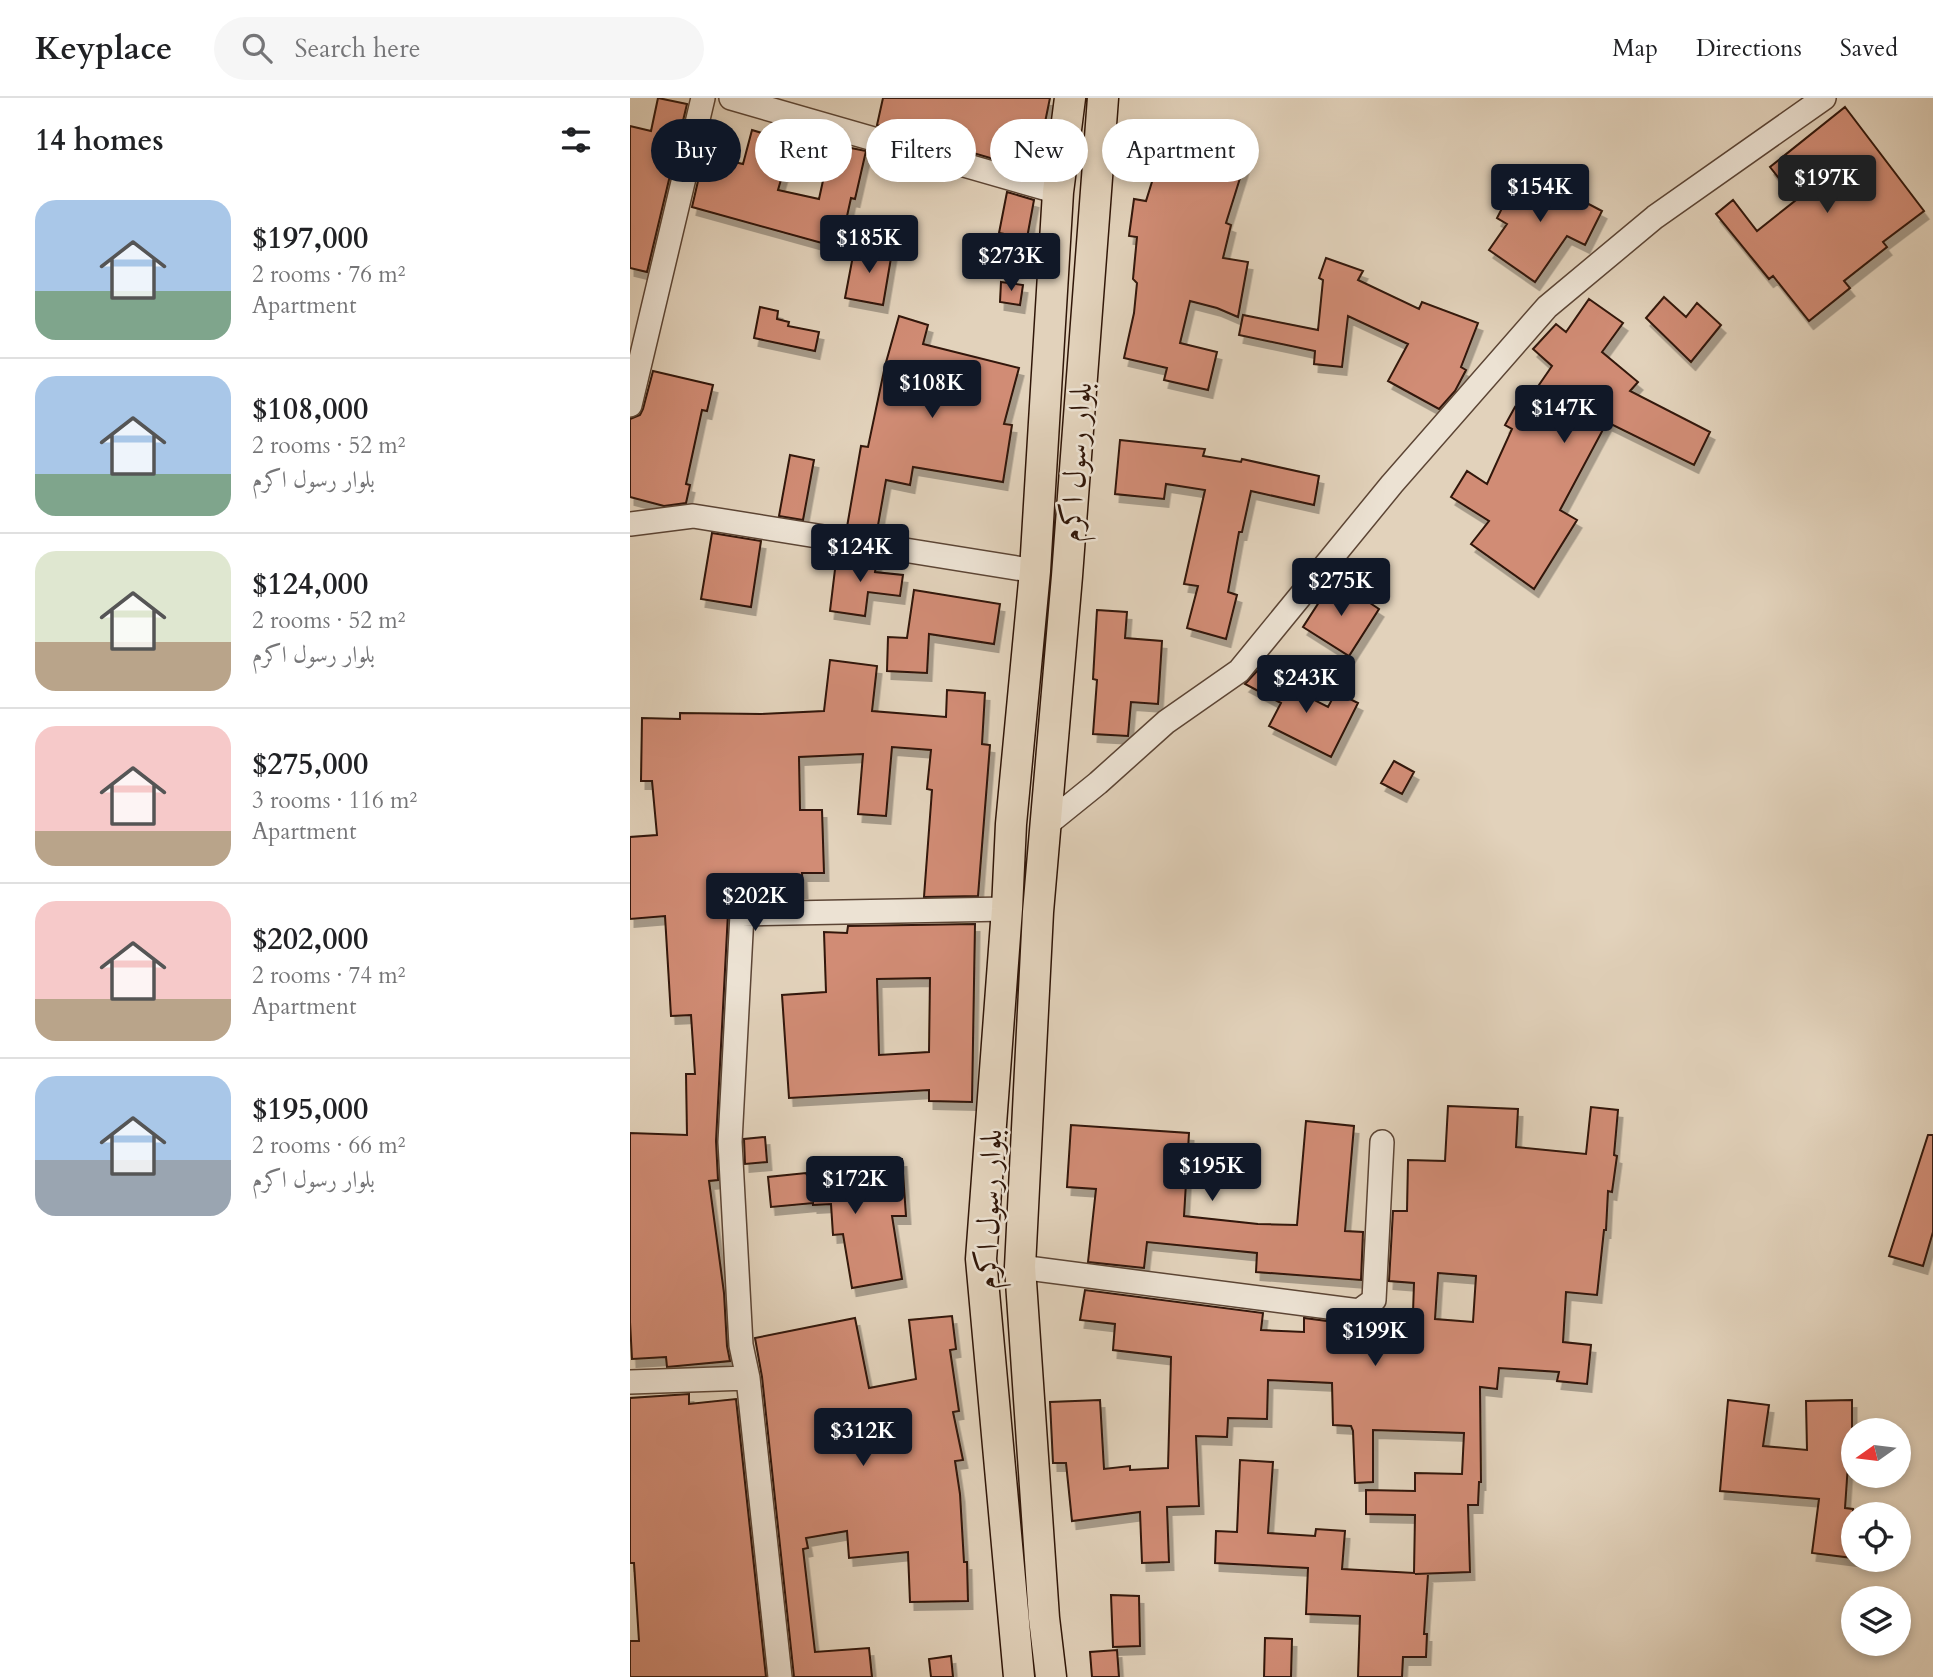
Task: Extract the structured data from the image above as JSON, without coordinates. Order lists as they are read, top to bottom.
{
  "streets": {
    "main road": ["بلوار رسول اکرم"]
  },
  "north": "left",
  "page": {
    "header": "Keyplace",
    "search": "Search here",
    "nav": ["Map", "Directions", "Saved"],
    "heading": "14 homes",
    "chip": [
      "Buy",
      "Rent",
      "Filters",
      "New",
      "Apartment"
    ],
    "price": [
      "$197K",
      "$154K",
      "$185K",
      "$273K",
      "$108K",
      "$147K",
      "$124K",
      "$275K",
      "$243K",
      "$202K",
      "$195K",
      "$172K",
      "$199K",
      "$312K"
    ],
    "list": [
      {
        "name": "$197,000",
        "note": "2 rooms · 76 m² · Apartment"
      },
      {
        "name": "$108,000",
        "note": "2 rooms · 52 m² · بلوار رسول اکرم"
      },
      {
        "name": "$124,000",
        "note": "2 rooms · 52 m² · بلوار رسول اکرم"
      },
      {
        "name": "$275,000",
        "note": "3 rooms · 116 m² · Apartment"
      },
      {
        "name": "$202,000",
        "note": "2 rooms · 74 m² · Apartment"
      },
      {
        "name": "$195,000",
        "note": "2 rooms · 66 m² · بلوار رسول اکرم"
      }
    ]
  }
}
